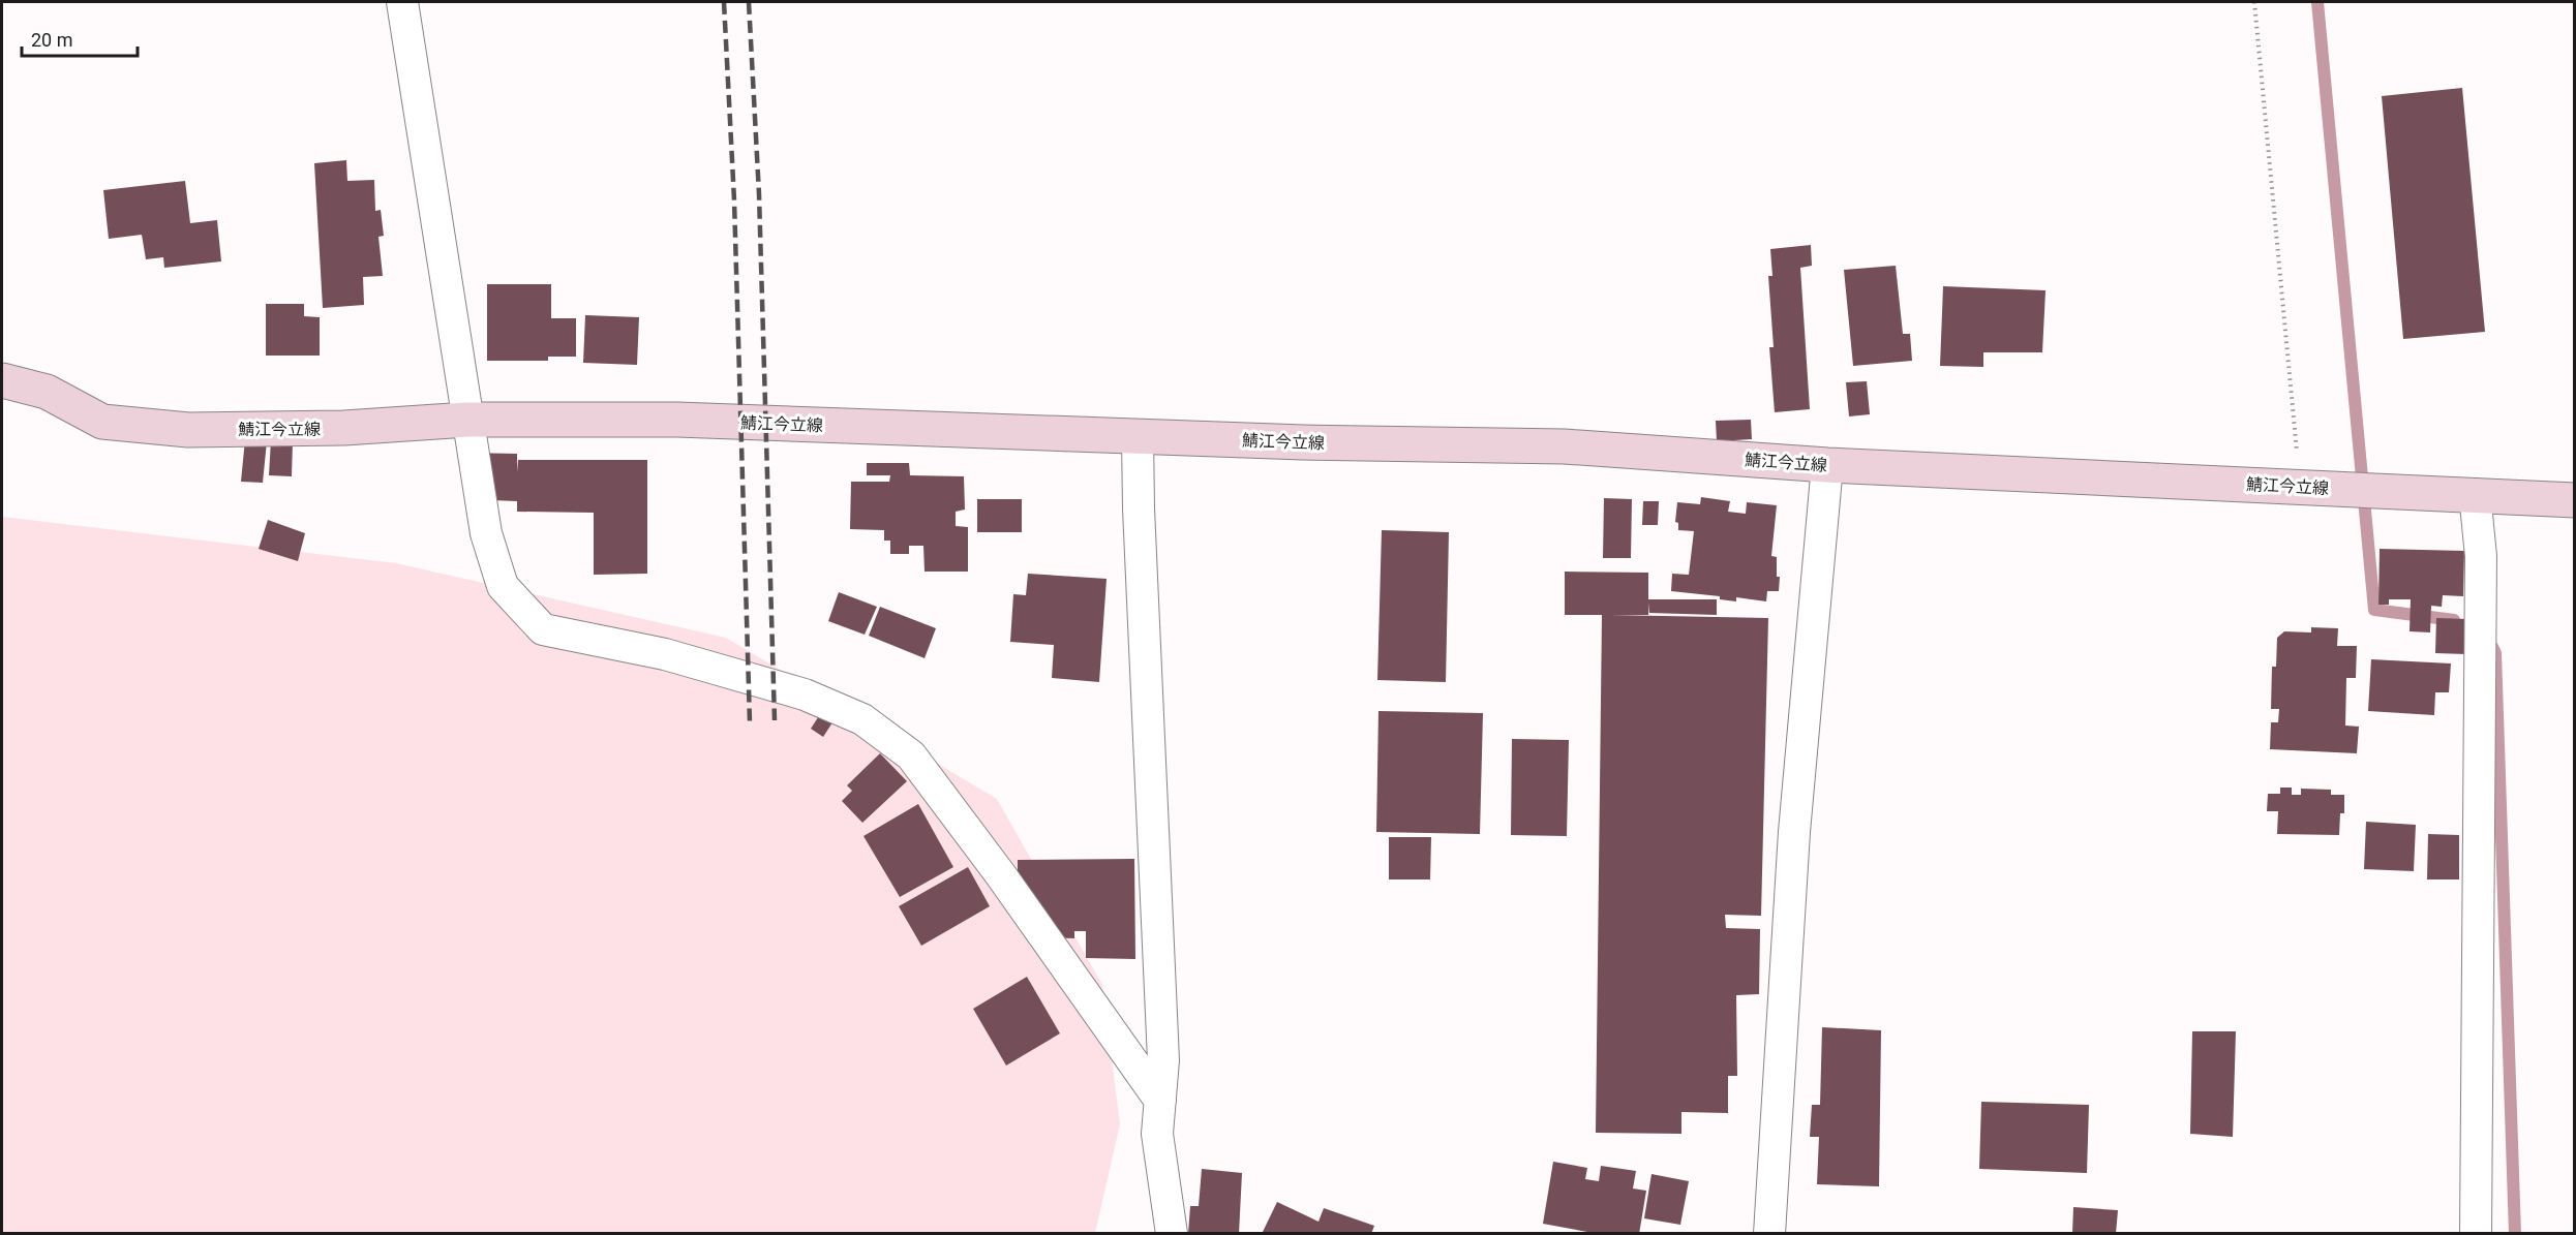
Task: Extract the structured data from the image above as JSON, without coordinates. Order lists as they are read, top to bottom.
{
  "streets": {
    "main road": ["鯖江今立線"]
  },
  "scale_bar": "20 m"
}
